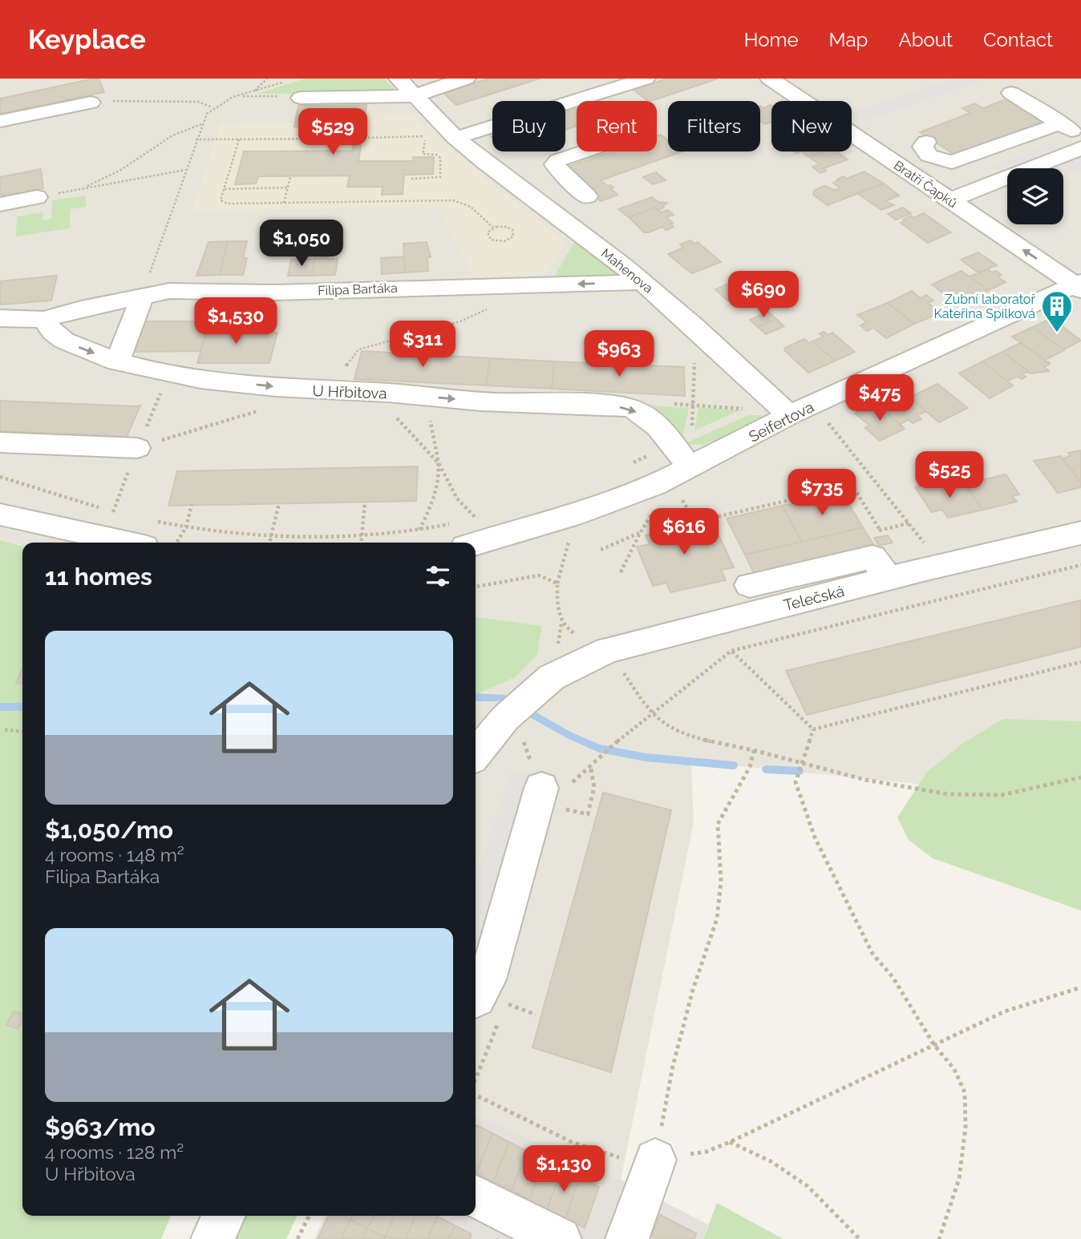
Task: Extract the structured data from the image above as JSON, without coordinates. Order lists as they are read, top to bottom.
{
  "streets": {
    "street": [
      "Bratří Čapků",
      "Mahenova",
      "Filipa Bartáka",
      "U Hřbitova",
      "Seifertova",
      "Telečská"
    ]
  },
  "crossings": [
    ["Bratří Čapků", "Seifertova"],
    ["Mahenova", "Filipa Bartáka"],
    ["Mahenova", "Seifertova"],
    ["Filipa Bartáka", "U Hřbitova"],
    ["U Hřbitova", "Seifertova"]
  ],
  "places": {
    "building": ["Zubní laboratoř Kateřina Spilková"]
  },
  "page": {
    "header": "Keyplace",
    "nav": [
      "Home",
      "Map",
      "About",
      "Contact"
    ],
    "chip": [
      "Buy",
      "Rent",
      "Filters",
      "New"
    ],
    "price": [
      "$529",
      "$1,050",
      "$690",
      "$1,530",
      "$311",
      "$963",
      "$475",
      "$525",
      "$735",
      "$616",
      "$1,130"
    ],
    "heading": "11 homes",
    "list": [
      {
        "name": "$1,050/mo",
        "note": "4 rooms · 148 m² · Filipa Bartáka"
      },
      {
        "name": "$963/mo",
        "note": "4 rooms · 128 m² · U Hřbitova"
      }
    ]
  }
}
